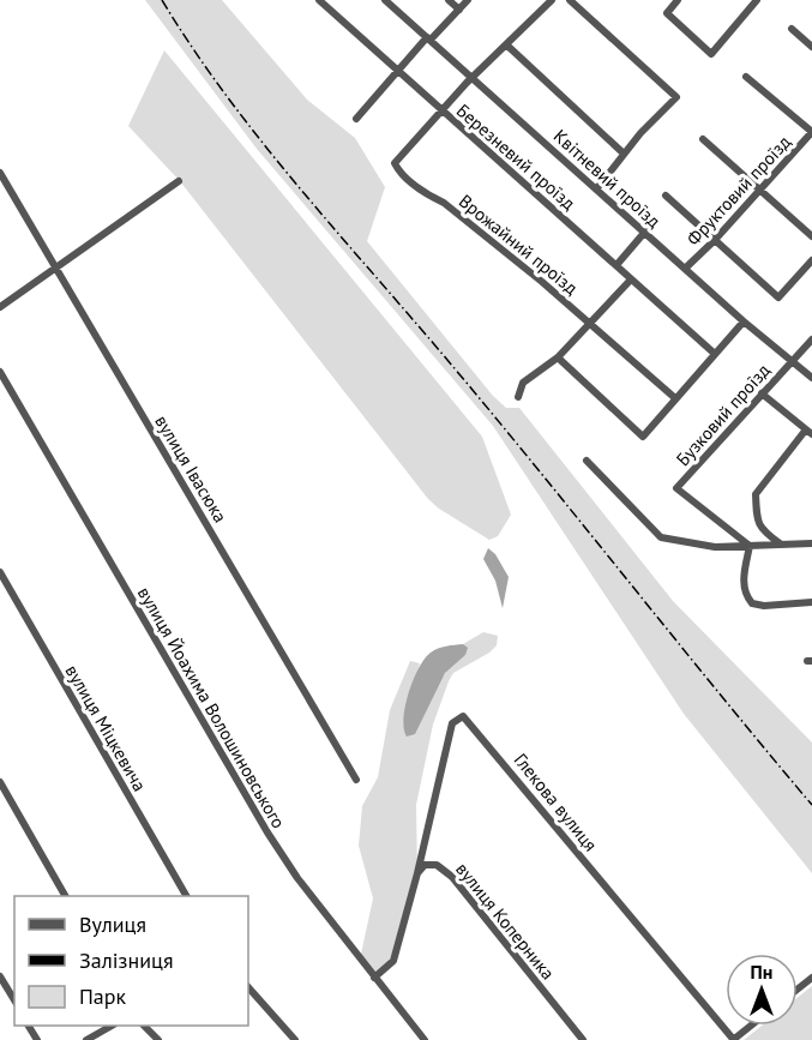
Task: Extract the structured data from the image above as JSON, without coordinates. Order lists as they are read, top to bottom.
{
  "streets": {
    "street": [
      "Березневий проїзд",
      "Квітневий проїзд",
      "Фруктовий проїзд",
      "Врожайний проїзд",
      "Бузковий проїзд",
      "вулиця Івасюка",
      "вулиця Йоахима Волошиновського",
      "вулиця Міцкевича",
      "Глекова вулиця",
      "вулиця Коперника"
    ]
  },
  "crossings": [
    ["Березневий проїзд", "Врожайний проїзд"],
    ["Квітневий проїзд", "Фруктовий проїзд"],
    ["Квітневий проїзд", "Бузковий проїзд"],
    ["Глекова вулиця", "вулиця Коперника"]
  ],
  "legend": ["Вулиця", "Залізниця", "Парк"],
  "north": "top"
}
